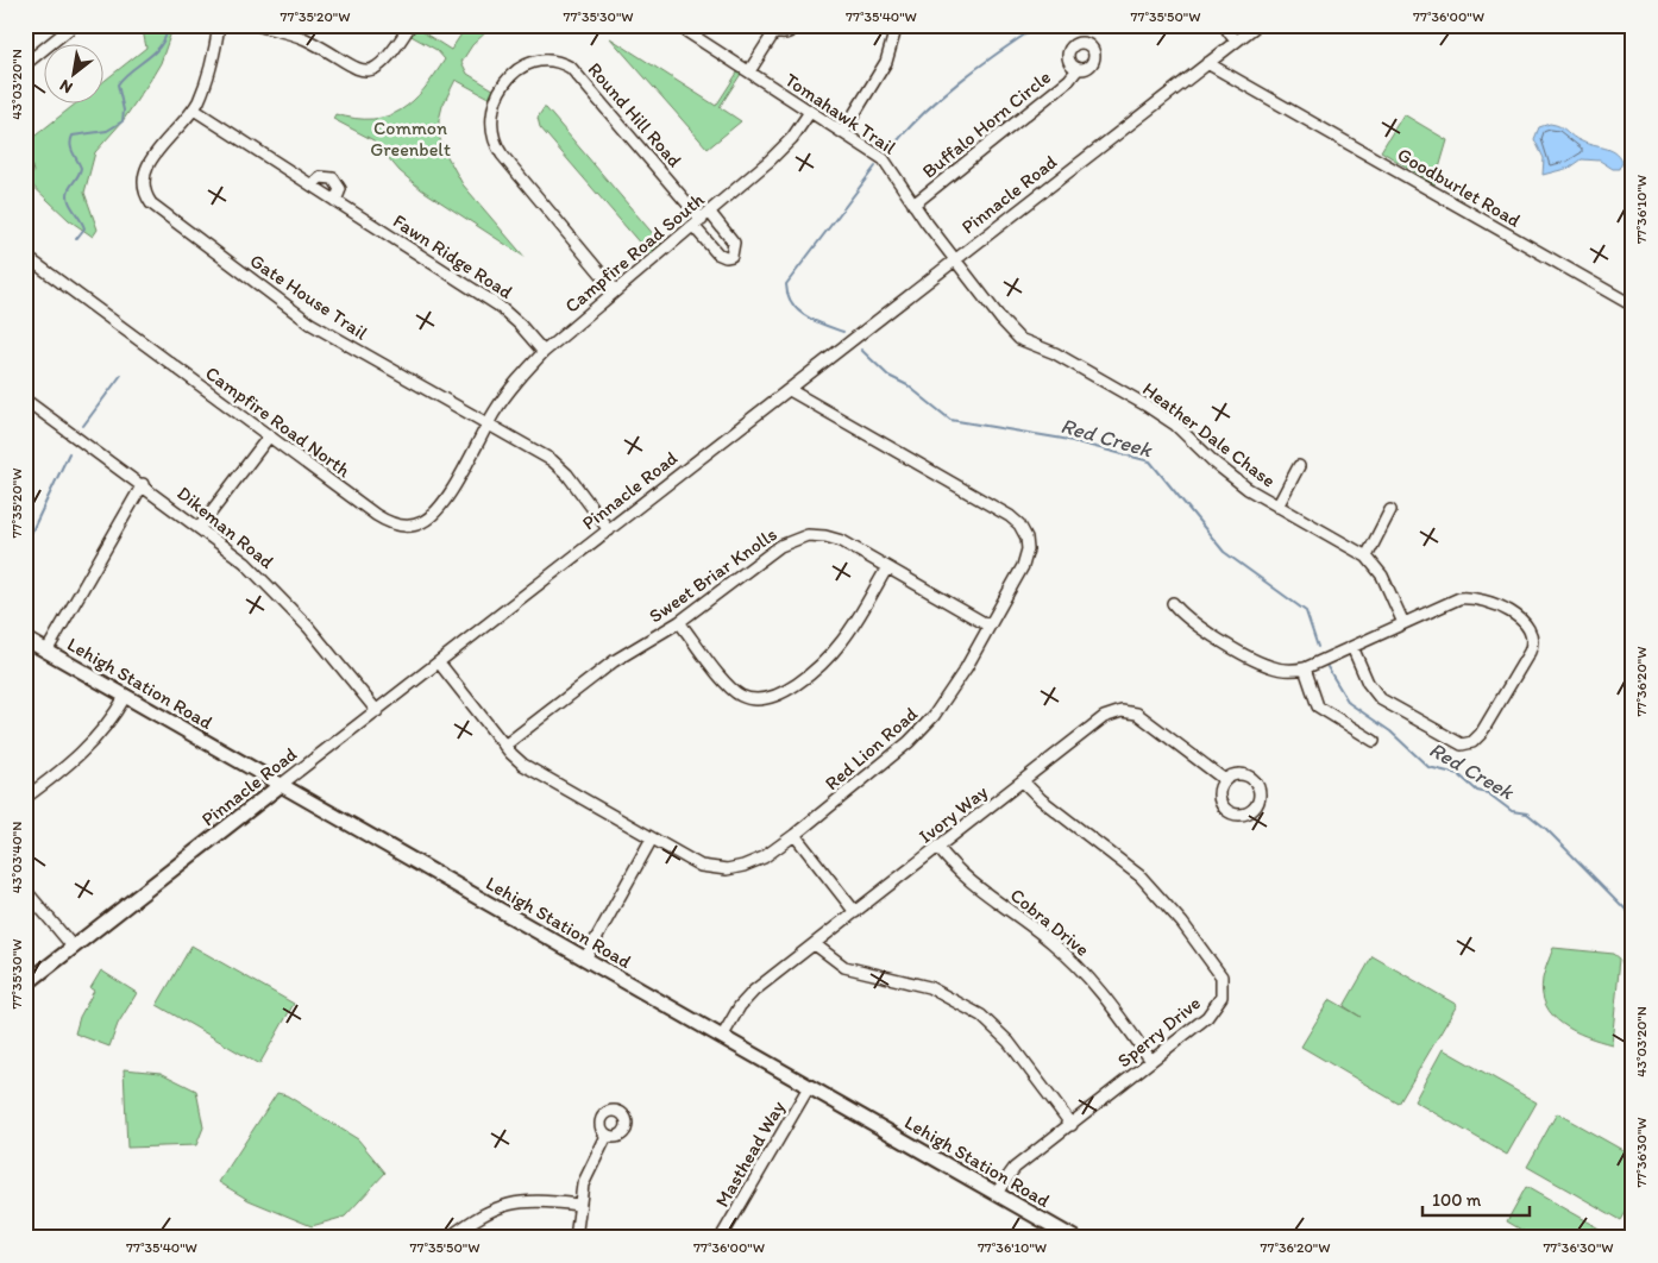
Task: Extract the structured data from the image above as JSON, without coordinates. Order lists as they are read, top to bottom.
{
  "streets": {
    "main road": ["Pinnacle Road", "Lehigh Station Road"],
    "street": [
      "Tomahawk Trail",
      "Round Hill Road",
      "Buffalo Horn Circle",
      "Goodburlet Road",
      "Campfire Road South",
      "Fawn Ridge Road",
      "Gate House Trail",
      "Campfire Road North",
      "Heather Dale Chase",
      "Dikeman Road",
      "Sweet Briar Knolls",
      "Red Lion Road",
      "Ivory Way",
      "Cobra Drive",
      "Sperry Drive",
      "Masthead Way"
    ]
  },
  "crossings": [
    ["Tomahawk Trail", "Buffalo Horn Circle"],
    ["Tomahawk Trail", "Pinnacle Road"],
    ["Tomahawk Trail", "Campfire Road South"],
    ["Tomahawk Trail", "Heather Dale Chase"],
    ["Round Hill Road", "Campfire Road South"],
    ["Goodburlet Road", "Pinnacle Road"],
    ["Pinnacle Road", "Gate House Trail"],
    ["Pinnacle Road", "Heather Dale Chase"],
    ["Pinnacle Road", "Dikeman Road"],
    ["Pinnacle Road", "Lehigh Station Road"],
    ["Pinnacle Road", "Red Lion Road"],
    ["Campfire Road South", "Fawn Ridge Road"],
    ["Campfire Road South", "Gate House Trail"],
    ["Campfire Road South", "Campfire Road North"],
    ["Fawn Ridge Road", "Gate House Trail"],
    ["Gate House Trail", "Campfire Road North"],
    ["Sweet Briar Knolls", "Red Lion Road"],
    ["Lehigh Station Road", "Ivory Way"],
    ["Lehigh Station Road", "Sperry Drive"],
    ["Lehigh Station Road", "Masthead Way"],
    ["Ivory Way", "Cobra Drive"],
    ["Ivory Way", "Sperry Drive"],
    ["Cobra Drive", "Sperry Drive"]
  ],
  "water": ["Red Creek"],
  "parks": ["Common Greenbelt"],
  "scale_bar": "100 m",
  "north": "bottom left",
  "coordinates": [
    "77°35'20\"W",
    "77°35'30\"W",
    "77°35'40\"W",
    "77°35'50\"W",
    "77°36'00\"W",
    "43°03'20\"N",
    "77°36'10\"W",
    "77°36'20\"W",
    "43°03'40\"N",
    "77°36'30\"W"
  ]
}
